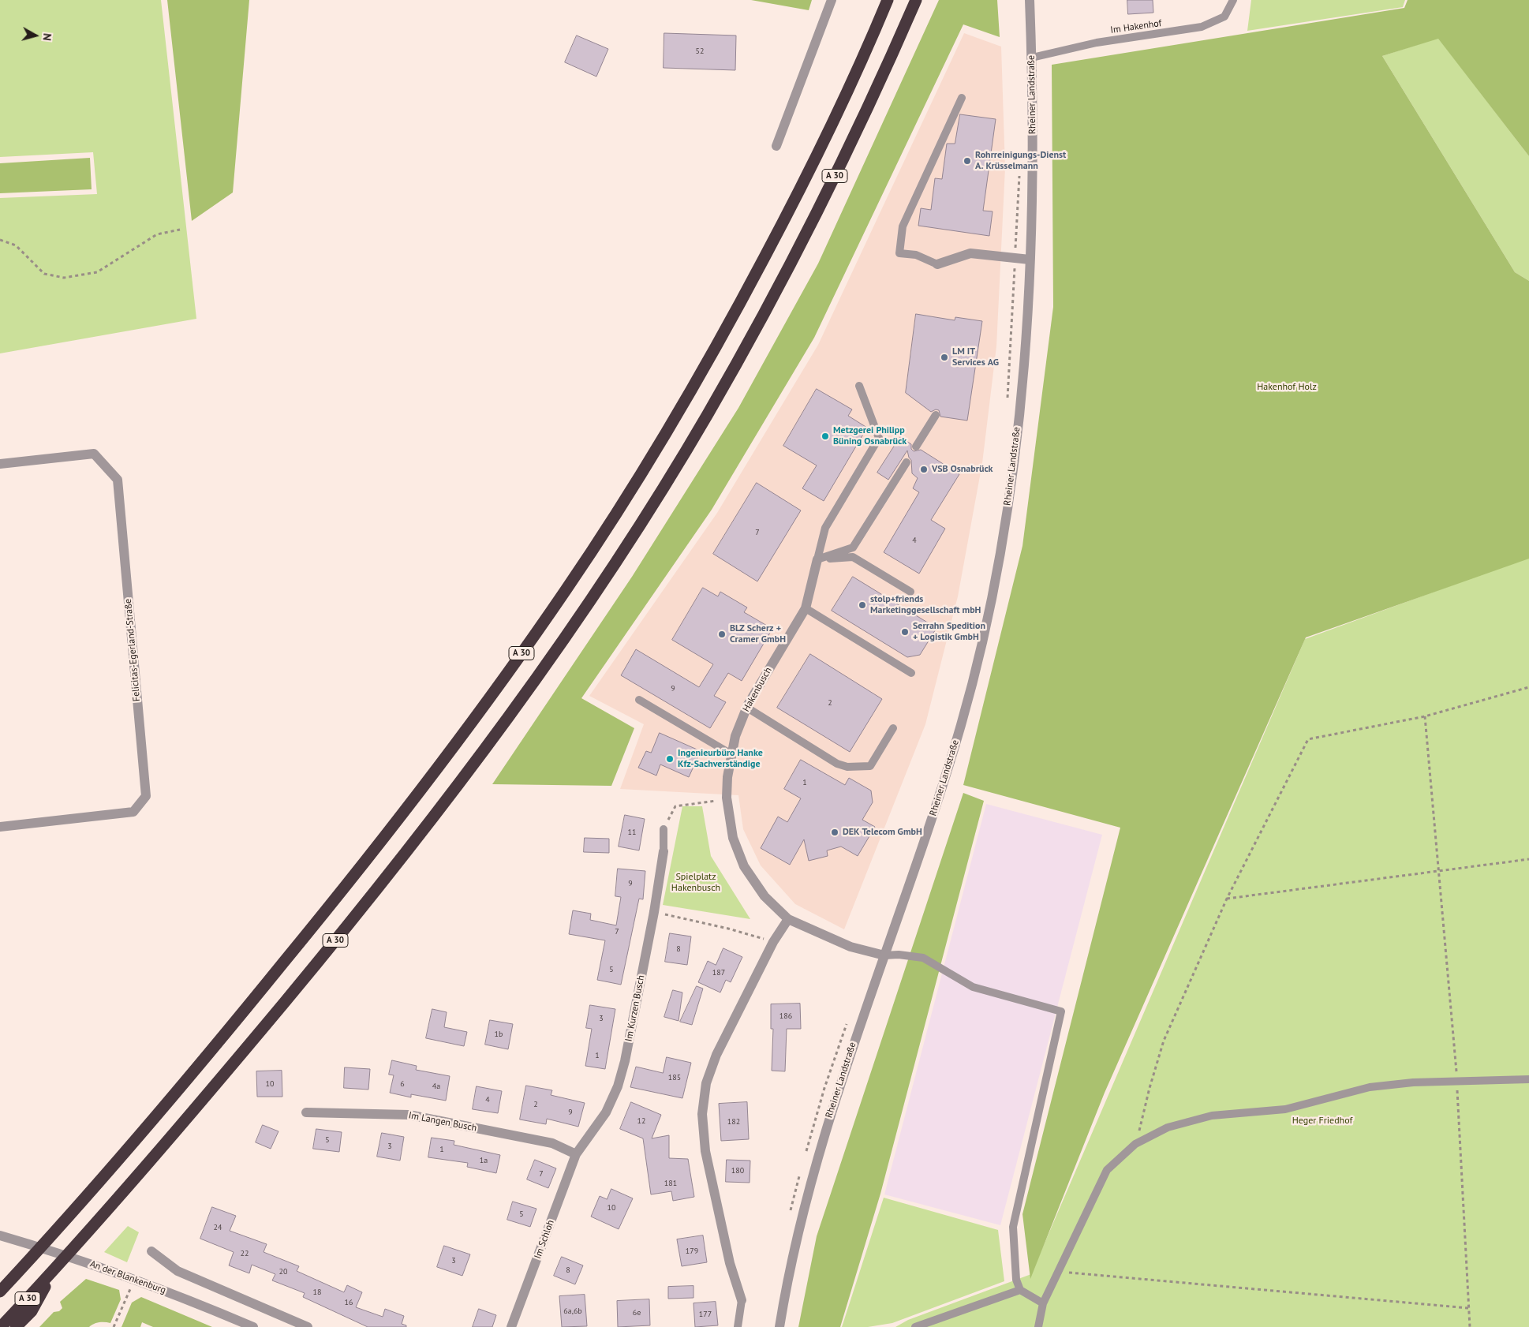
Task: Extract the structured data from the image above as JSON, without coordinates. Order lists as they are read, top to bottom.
{
  "streets": {
    "highway": ["A 30"],
    "street": [
      "Rheiner Landstraße",
      "Felicitas-Egerland-Straße",
      "Hakenbusch",
      "Im Kurzen Busch",
      "Im Langen Busch",
      "Im Schloh",
      "An der Blankenburg"
    ],
    "lane": ["Im Hakenhof"]
  },
  "crossings": [
    ["Im Hakenhof", "Rheiner Landstraße"],
    ["Rheiner Landstraße", "Hakenbusch"],
    ["Im Kurzen Busch", "Im Langen Busch"],
    ["Im Kurzen Busch", "Im Schloh"],
    ["Im Langen Busch", "Im Schloh"]
  ],
  "parks": ["Hakenhof Holz", "Spielplatz Hakenbusch", "Heger Friedhof"],
  "places": [
    "Rohrreinigungs-Dienst A. Krüsselmann",
    "LM IT Services AG",
    "Metzgerei Philipp Büning Osnabrück",
    "VSB Osnabrück",
    "stolp+friends Marketinggesellschaft mbH",
    "Serrahn Spedition + Logistik GmbH",
    "BLZ Scherz + Cramer GmbH",
    "Ingenieurbüro Hanke Kfz-Sachverständige",
    "DEK Telecom GmbH"
  ],
  "house_numbers": [
    "52",
    "7",
    "4",
    "9",
    "2",
    "1",
    "11",
    "9",
    "7",
    "8",
    "5",
    "187",
    "186",
    "3",
    "1b",
    "1",
    "185",
    "10",
    "6",
    "4a",
    "4",
    "2",
    "9",
    "12",
    "182",
    "5",
    "3",
    "1",
    "1a",
    "180",
    "7",
    "181",
    "10",
    "5",
    "24",
    "179",
    "22",
    "3",
    "8",
    "20",
    "18",
    "16",
    "6a,6b",
    "6e",
    "177"
  ],
  "north": "right"
}
